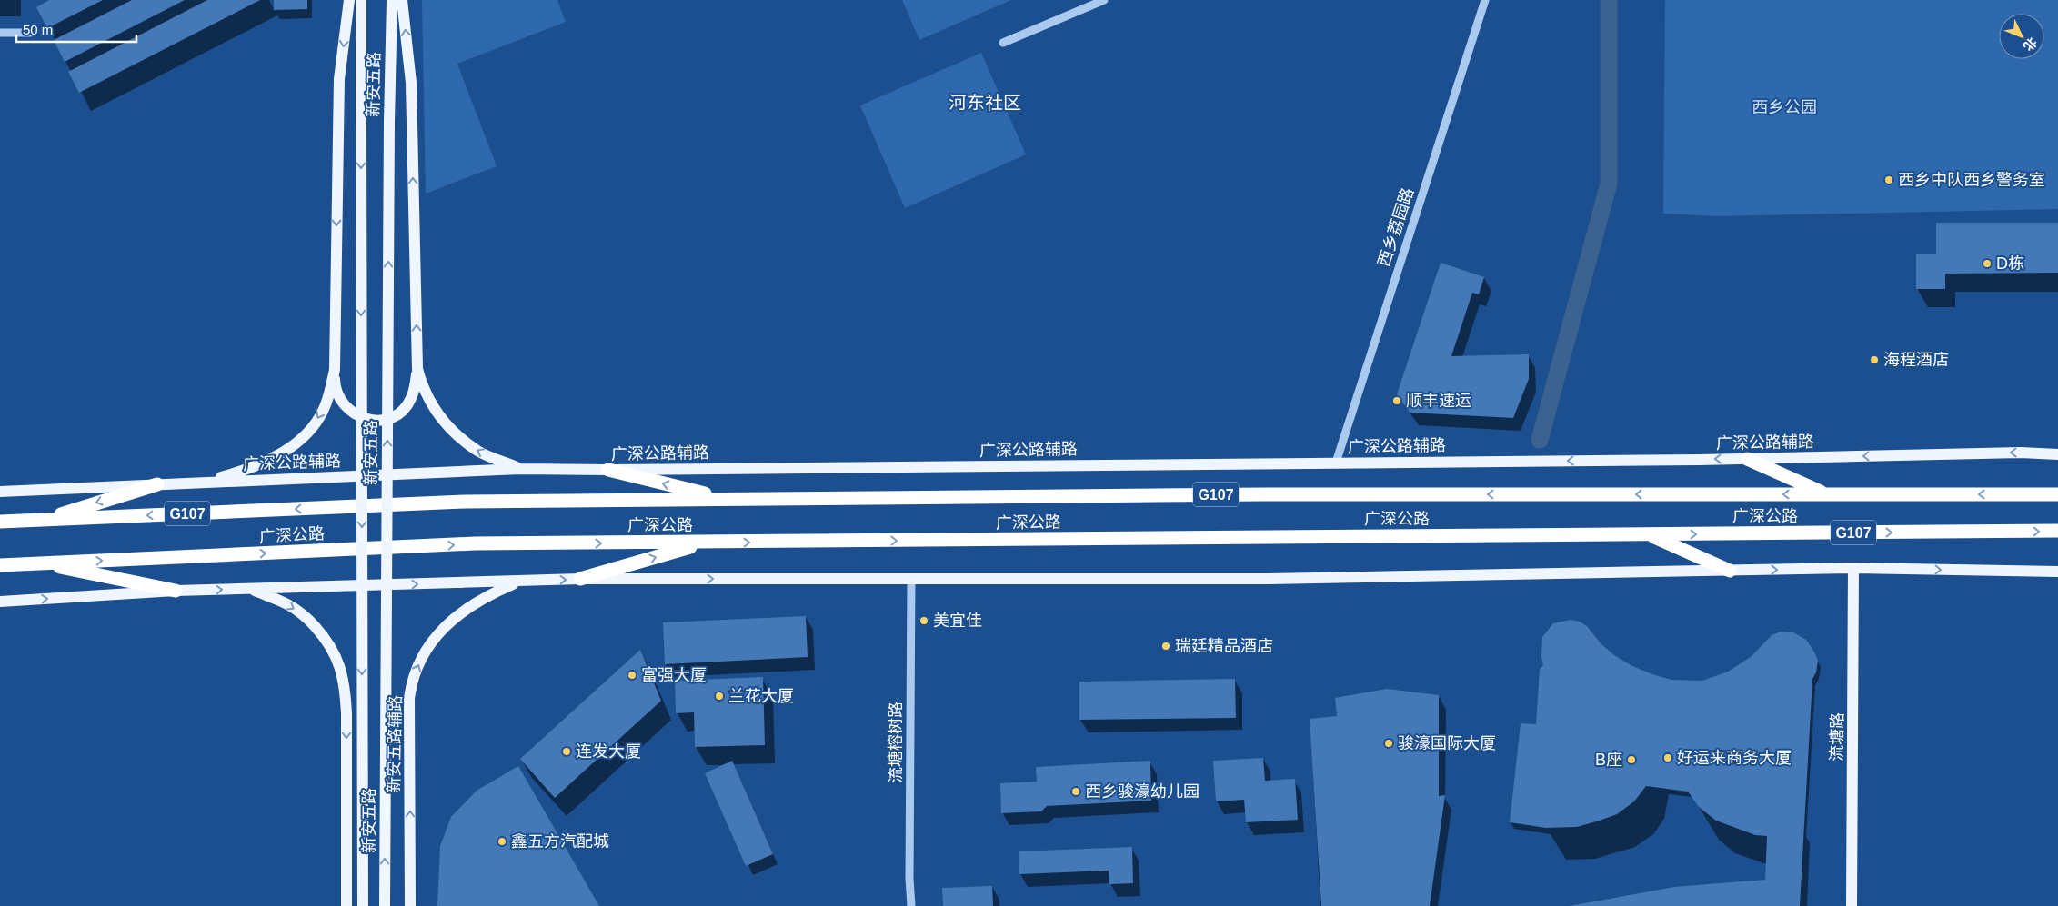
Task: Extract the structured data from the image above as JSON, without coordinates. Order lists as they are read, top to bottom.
{
  "streets": {
    "highway": ["G107", "广深公路"],
    "main road": [
      "新安五路",
      "广深公路辅路",
      "流塘路",
      "新安五路辅路"
    ],
    "street": ["西乡荔园路", "流塘榕树路"]
  },
  "crossings": [
    ["西乡荔园路", "广深公路辅路"]
  ],
  "one_way": ["广深公路辅路", "新安五路辅路"],
  "districts": ["河东社区"],
  "parks": ["西乡公园"],
  "places": [
    "西乡中队西乡警务室",
    "D栋",
    "海程酒店",
    "顺丰速运",
    "美宜佳",
    "瑞廷精品酒店",
    "富强大厦",
    "兰花大厦",
    "骏濠国际大厦",
    "连发大厦",
    "好运来商务大厦",
    "B座",
    "西乡骏濠幼儿园",
    "鑫五方汽配城"
  ],
  "scale_bar": "50 m",
  "north": "bottom right"
}
